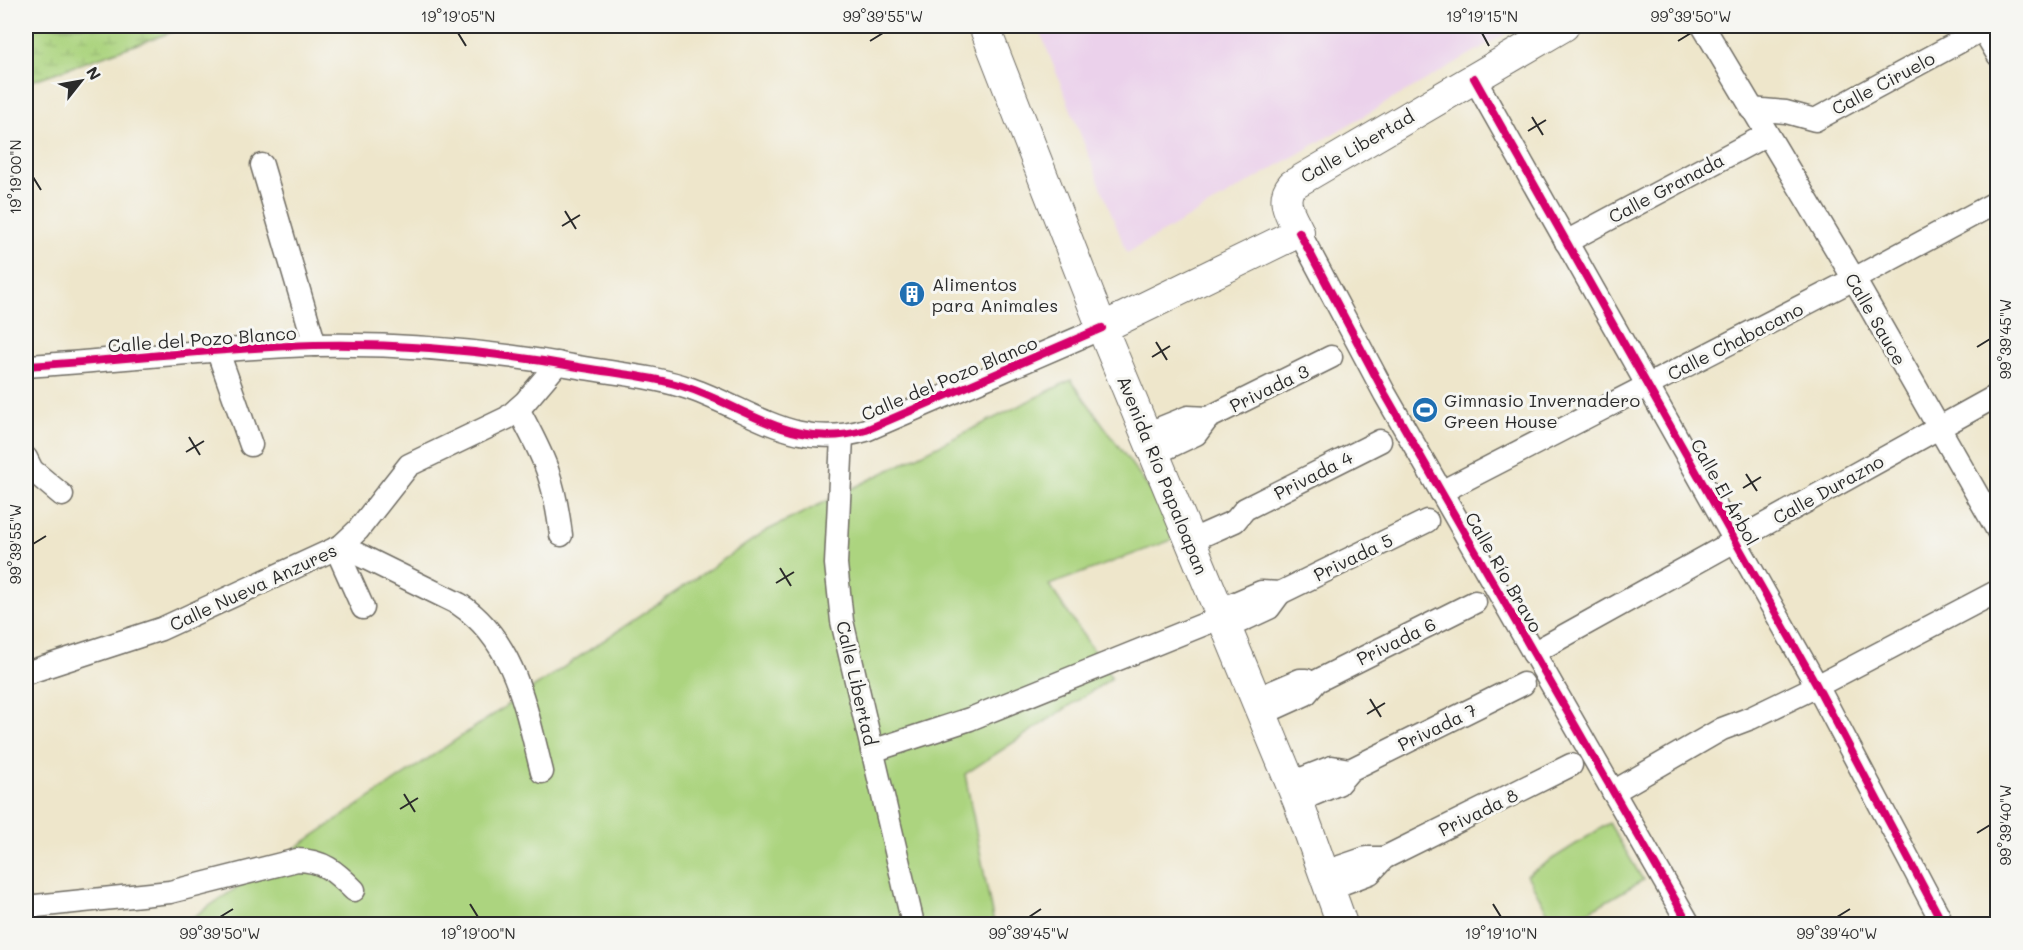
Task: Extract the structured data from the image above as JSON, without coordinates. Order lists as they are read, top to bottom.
{
  "streets": {
    "main road": ["Calle Libertad", "Avenida Río Papaloapan"],
    "street": [
      "Calle Ciruelo",
      "Calle Granada",
      "Calle Sauce",
      "Calle del Pozo Blanco",
      "Calle Chabacano",
      "Privada 3",
      "Privada 4",
      "Calle Durazno",
      "Calle El Árbol",
      "Privada 5",
      "Calle Río Bravo",
      "Calle Nueva Anzures",
      "Privada 6",
      "Privada 7",
      "Privada 8"
    ]
  },
  "crossings": [
    ["Calle Ciruelo", "Calle Sauce"],
    ["Calle Libertad", "Calle del Pozo Blanco"],
    ["Calle Libertad", "Calle El Árbol"],
    ["Calle Libertad", "Privada 5"],
    ["Calle Libertad", "Calle Río Bravo"],
    ["Calle Granada", "Calle Sauce"],
    ["Calle Granada", "Calle El Árbol"],
    ["Calle Sauce", "Calle Chabacano"],
    ["Calle Sauce", "Calle Durazno"],
    ["Calle del Pozo Blanco", "Avenida Río Papaloapan"],
    ["Calle del Pozo Blanco", "Calle Nueva Anzures"],
    ["Calle Chabacano", "Calle El Árbol"],
    ["Calle Chabacano", "Calle Río Bravo"],
    ["Privada 3", "Avenida Río Papaloapan"],
    ["Avenida Río Papaloapan", "Privada 4"],
    ["Avenida Río Papaloapan", "Privada 5"],
    ["Avenida Río Papaloapan", "Privada 6"],
    ["Avenida Río Papaloapan", "Privada 7"],
    ["Avenida Río Papaloapan", "Privada 8"],
    ["Calle Durazno", "Calle El Árbol"],
    ["Calle Durazno", "Calle Río Bravo"]
  ],
  "places": {
    "building": ["Alimentos para Animales"],
    "sports": ["Gimnasio Invernadero Green House"]
  },
  "north": "top right",
  "coordinates": [
    "19°19'05\"N",
    "99°39'55\"W",
    "19°19'15\"N",
    "99°39'50\"W",
    "19°19'00\"N",
    "99°39'45\"W",
    "99°39'40\"W",
    "19°19'10\"N"
  ]
}
